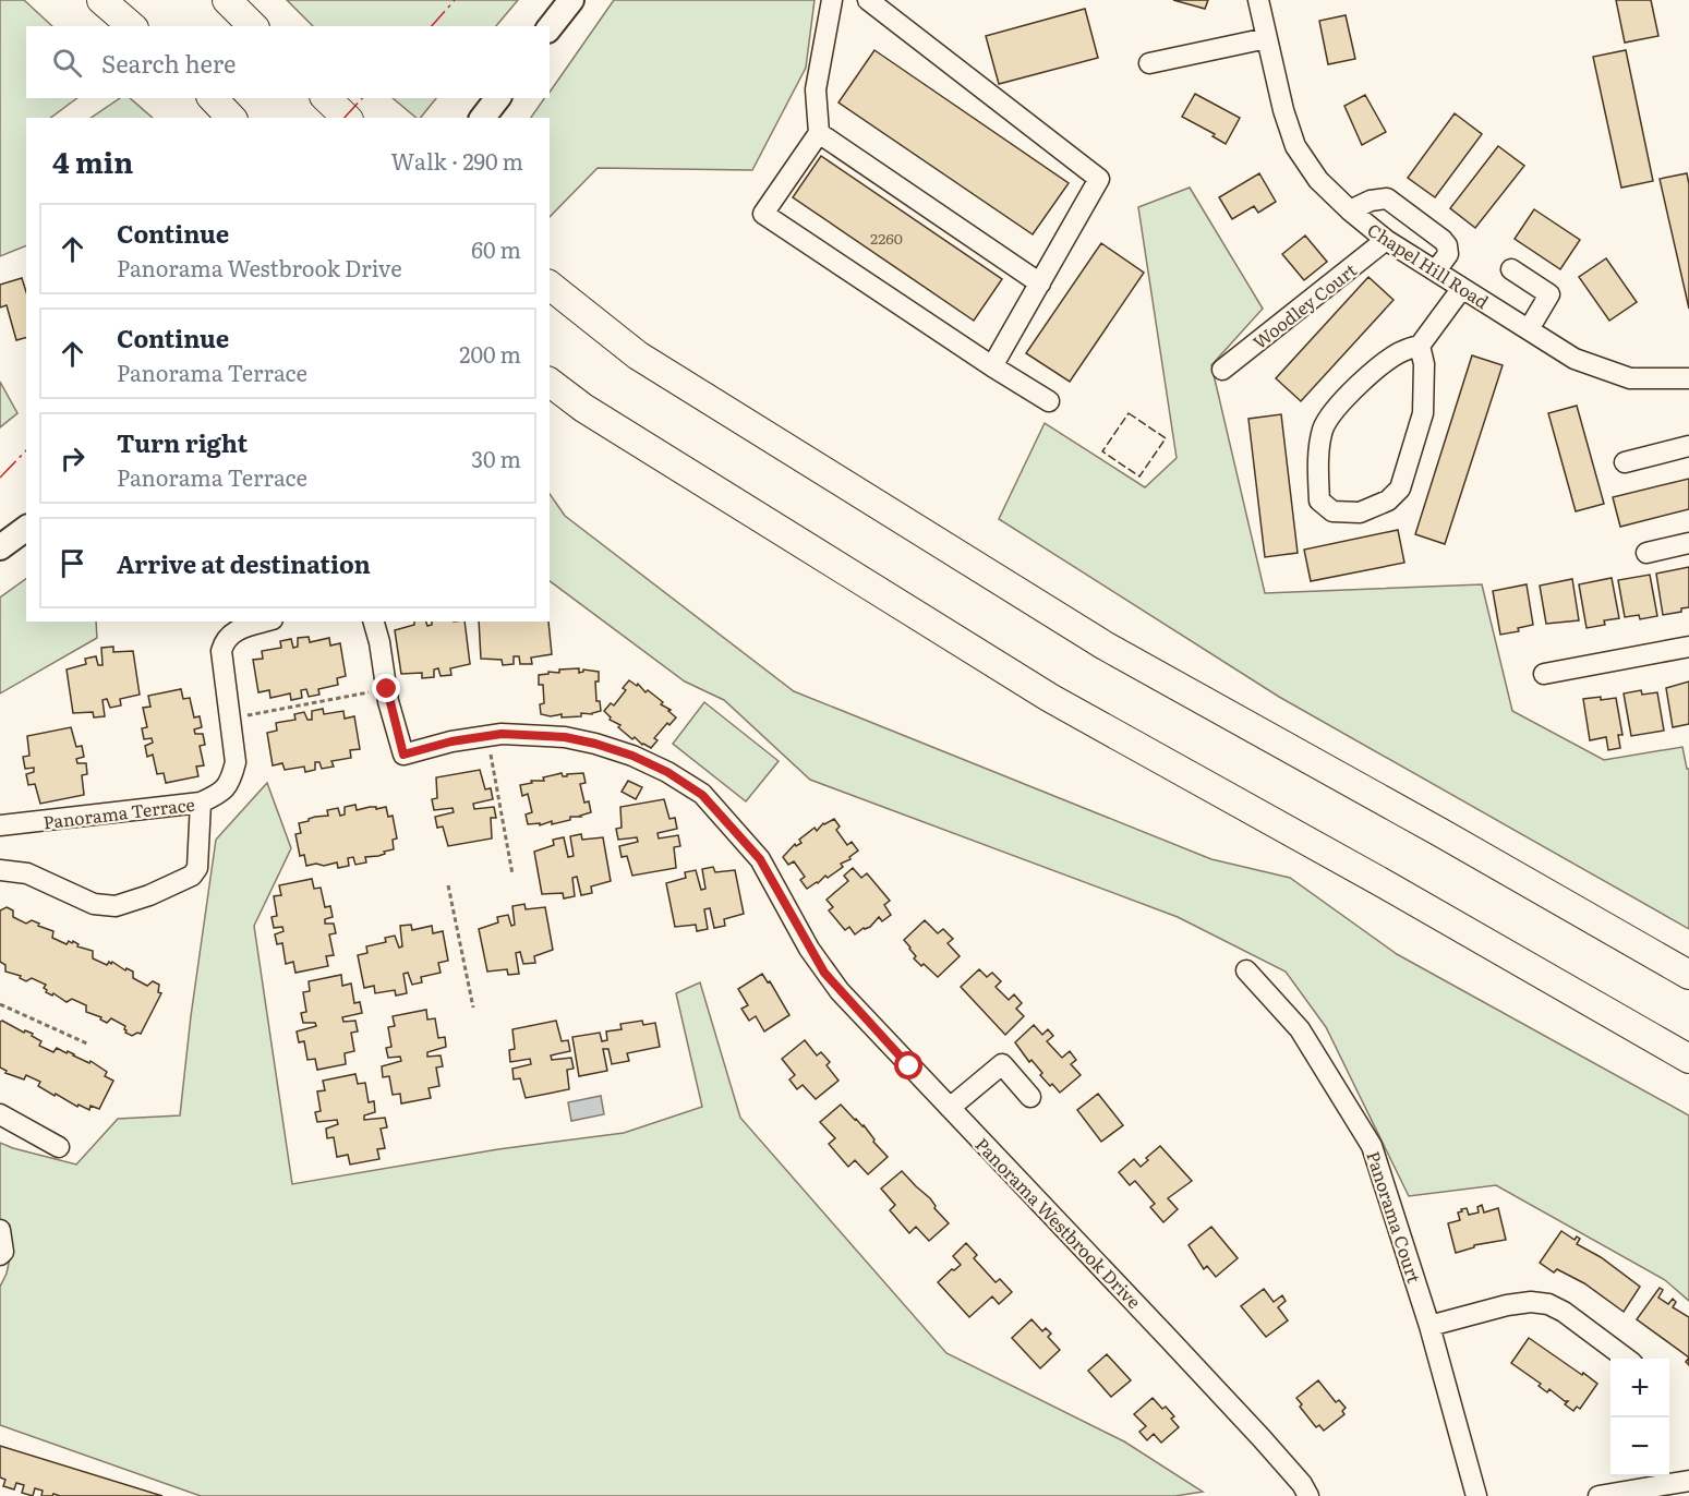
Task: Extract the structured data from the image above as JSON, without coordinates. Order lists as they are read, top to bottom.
{
  "streets": {
    "street": [
      "Chapel Hill Road",
      "Woodley Court",
      "Panorama Terrace",
      "Panorama Court",
      "Panorama Westbrook Drive"
    ]
  },
  "crossings": [
    ["Chapel Hill Road", "Woodley Court"]
  ],
  "house_numbers": ["2260"],
  "page": {
    "search": "Search here",
    "heading": ["4 min", "Walk · 290 m"],
    "list": [
      ["Continue", "Panorama Westbrook Drive", "60 m"],
      ["Continue", "Panorama Terrace", "200 m"],
      ["Turn right", "Panorama Terrace", "30 m"],
      "Arrive at destination"
    ],
    "map_buttons": ["+", "−"]
  }
}
